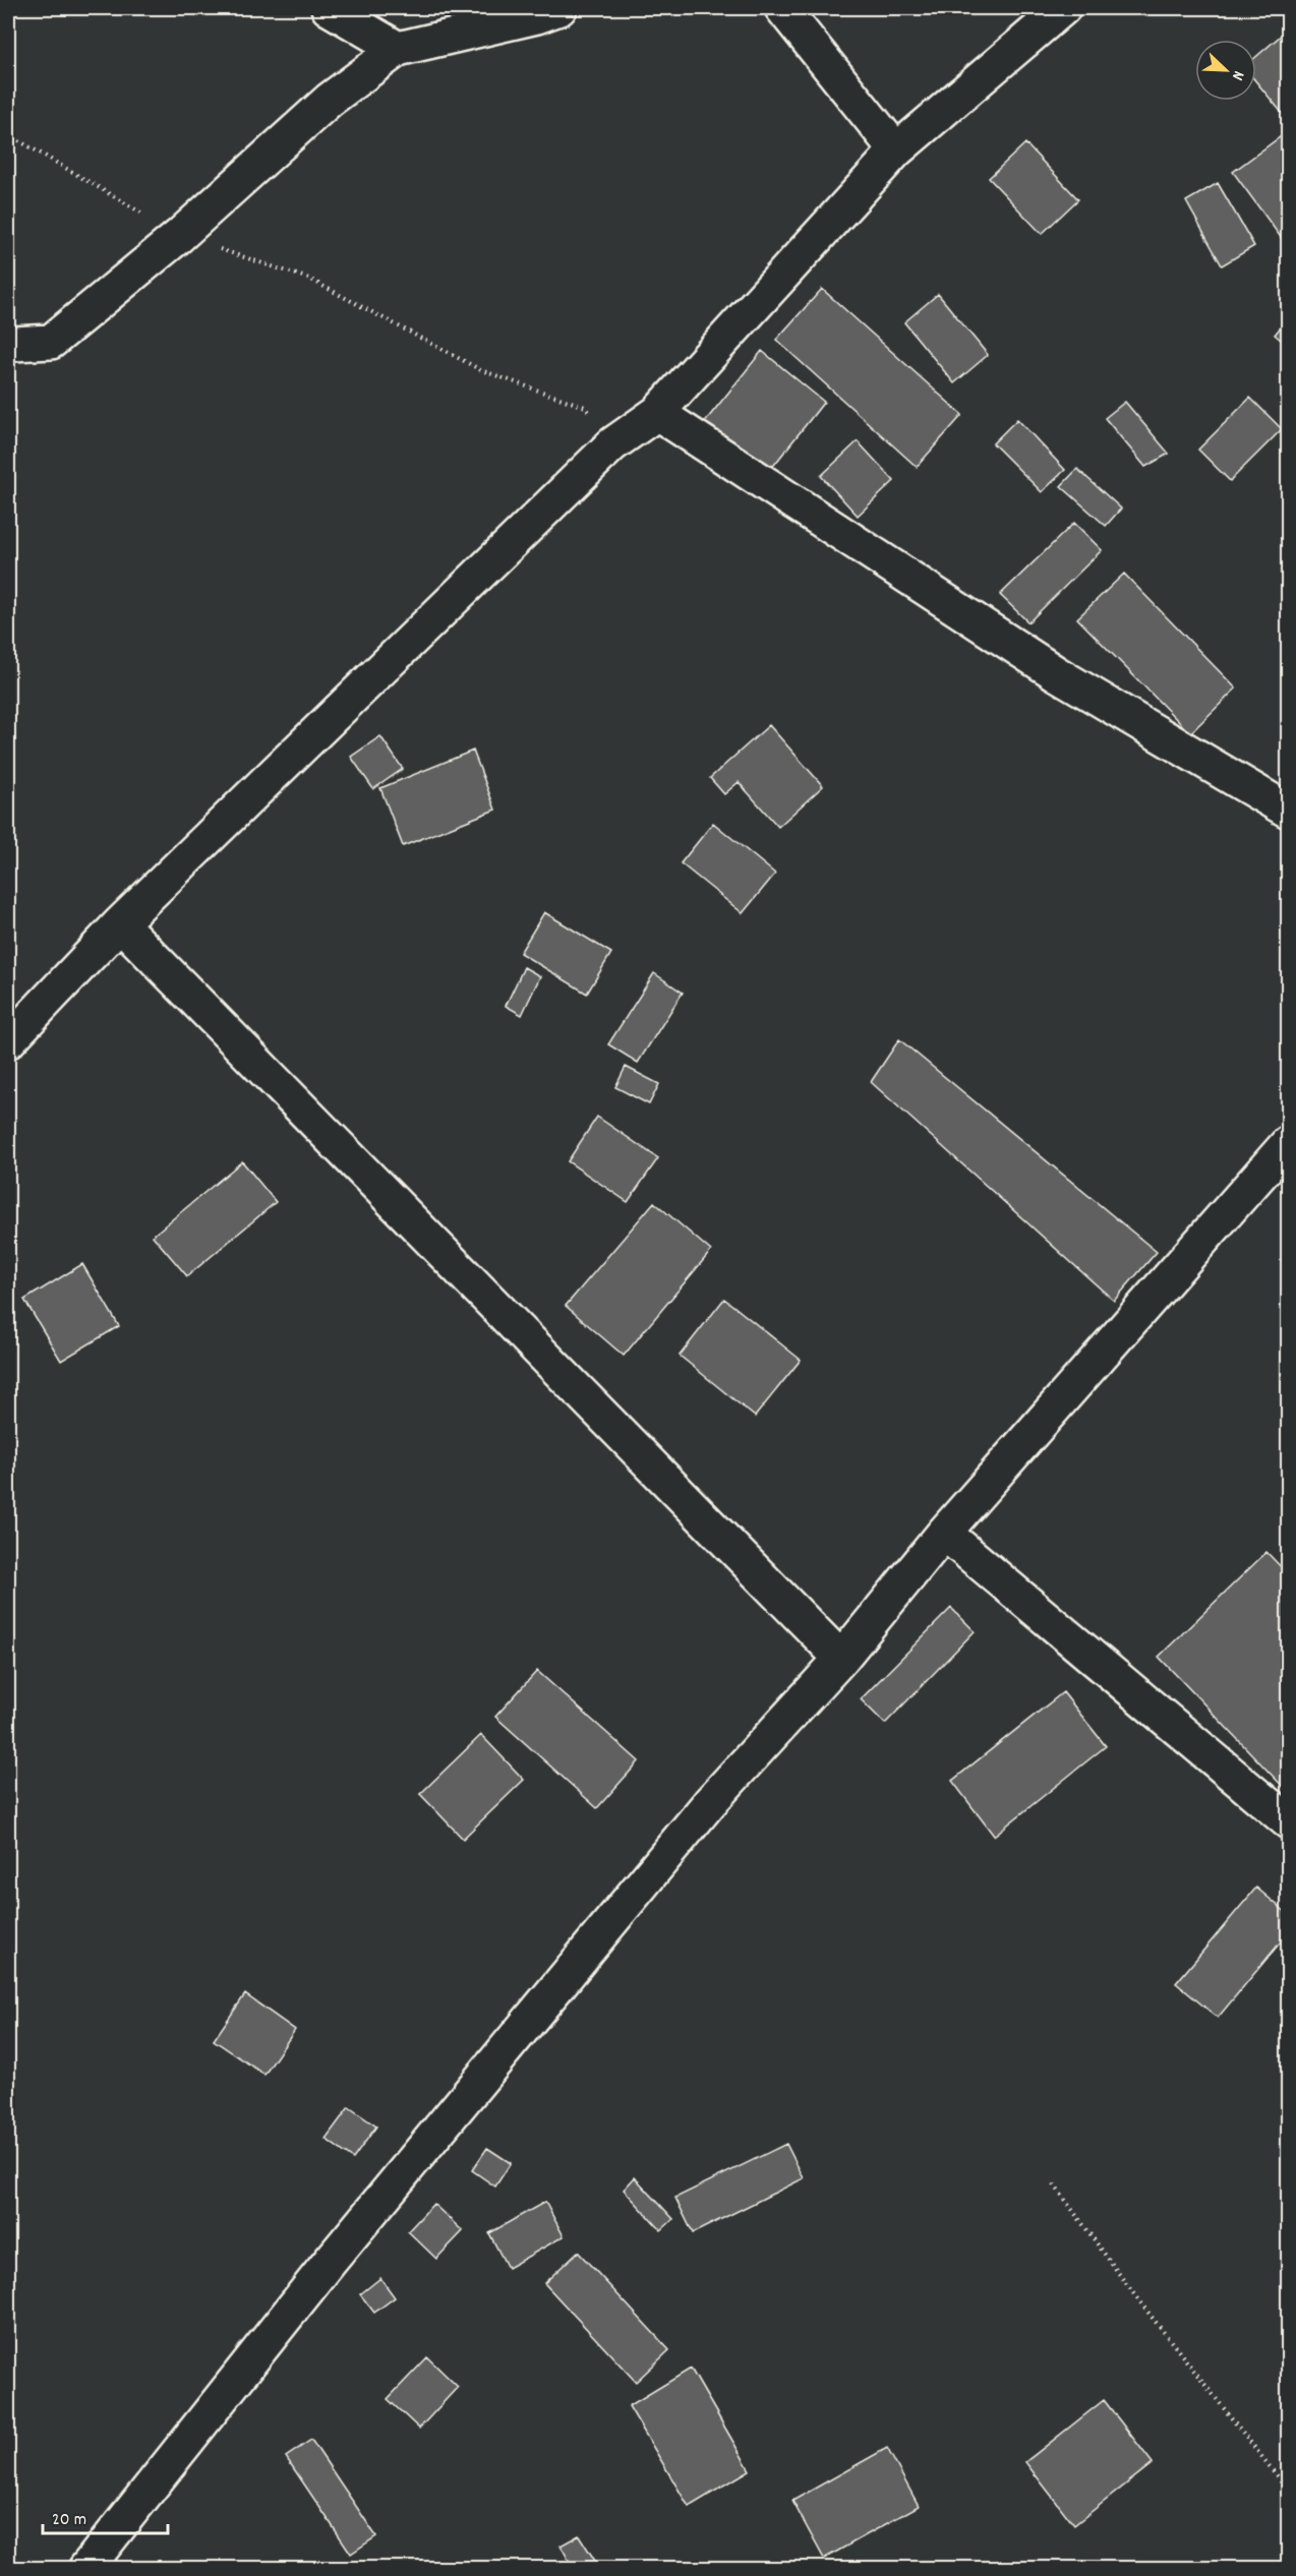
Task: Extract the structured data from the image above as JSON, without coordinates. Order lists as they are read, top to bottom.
{
  "scale_bar": "20 m",
  "north": "bottom right"
}
